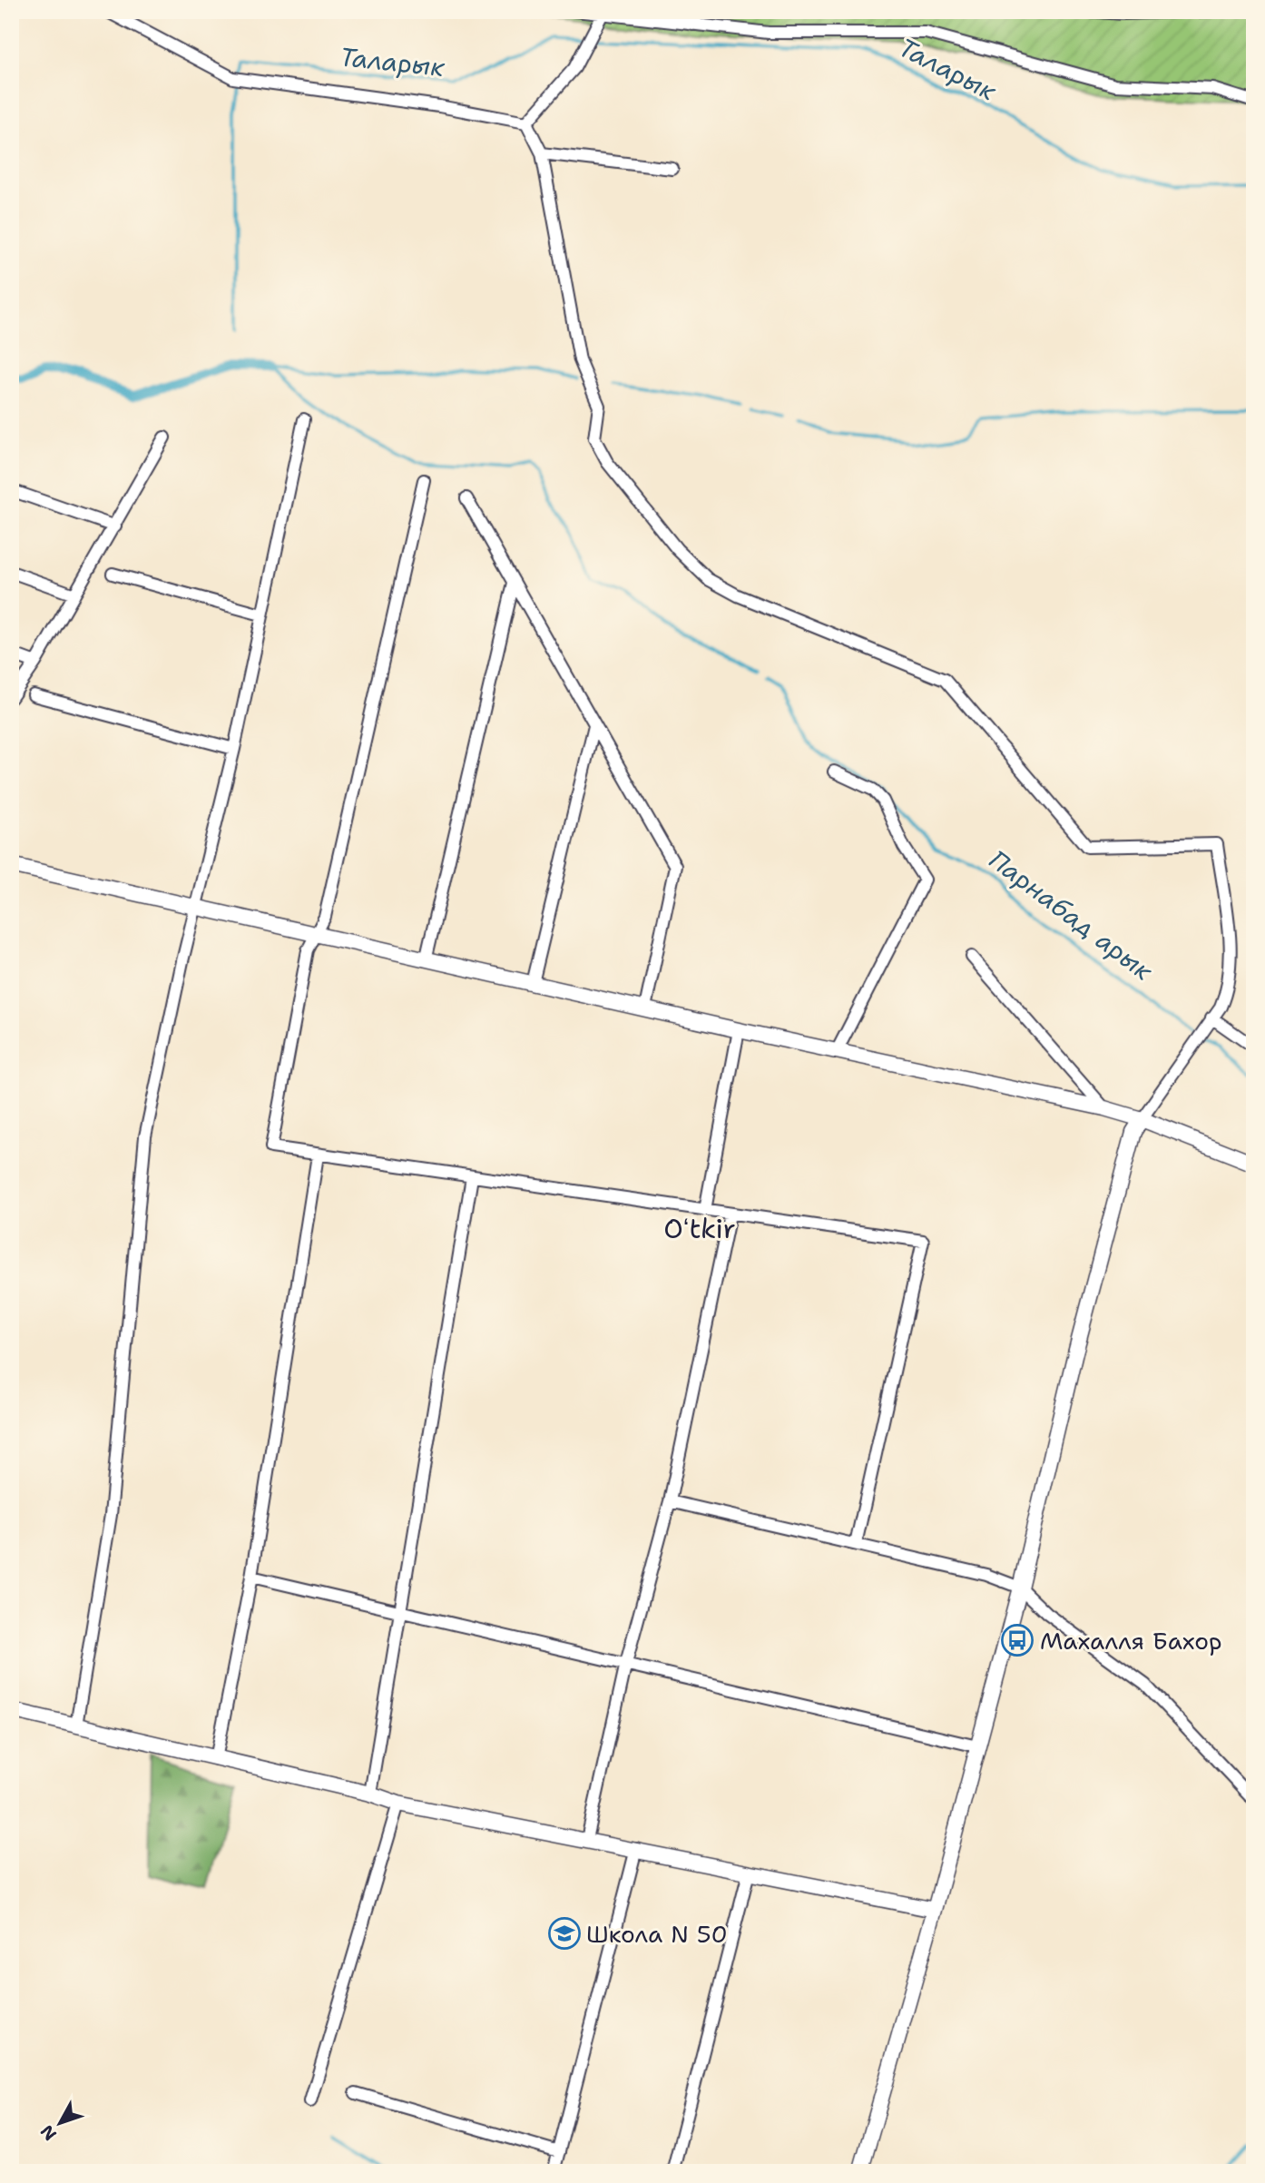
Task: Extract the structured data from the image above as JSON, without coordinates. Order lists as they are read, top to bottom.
{
  "districts": ["Oʻtkir"],
  "water": ["Таларык", "Парнабад арык"],
  "places": {
    "bus stop": ["Махалля Бахор"],
    "school or university": ["Школа N 50"]
  },
  "north": "bottom left"
}
